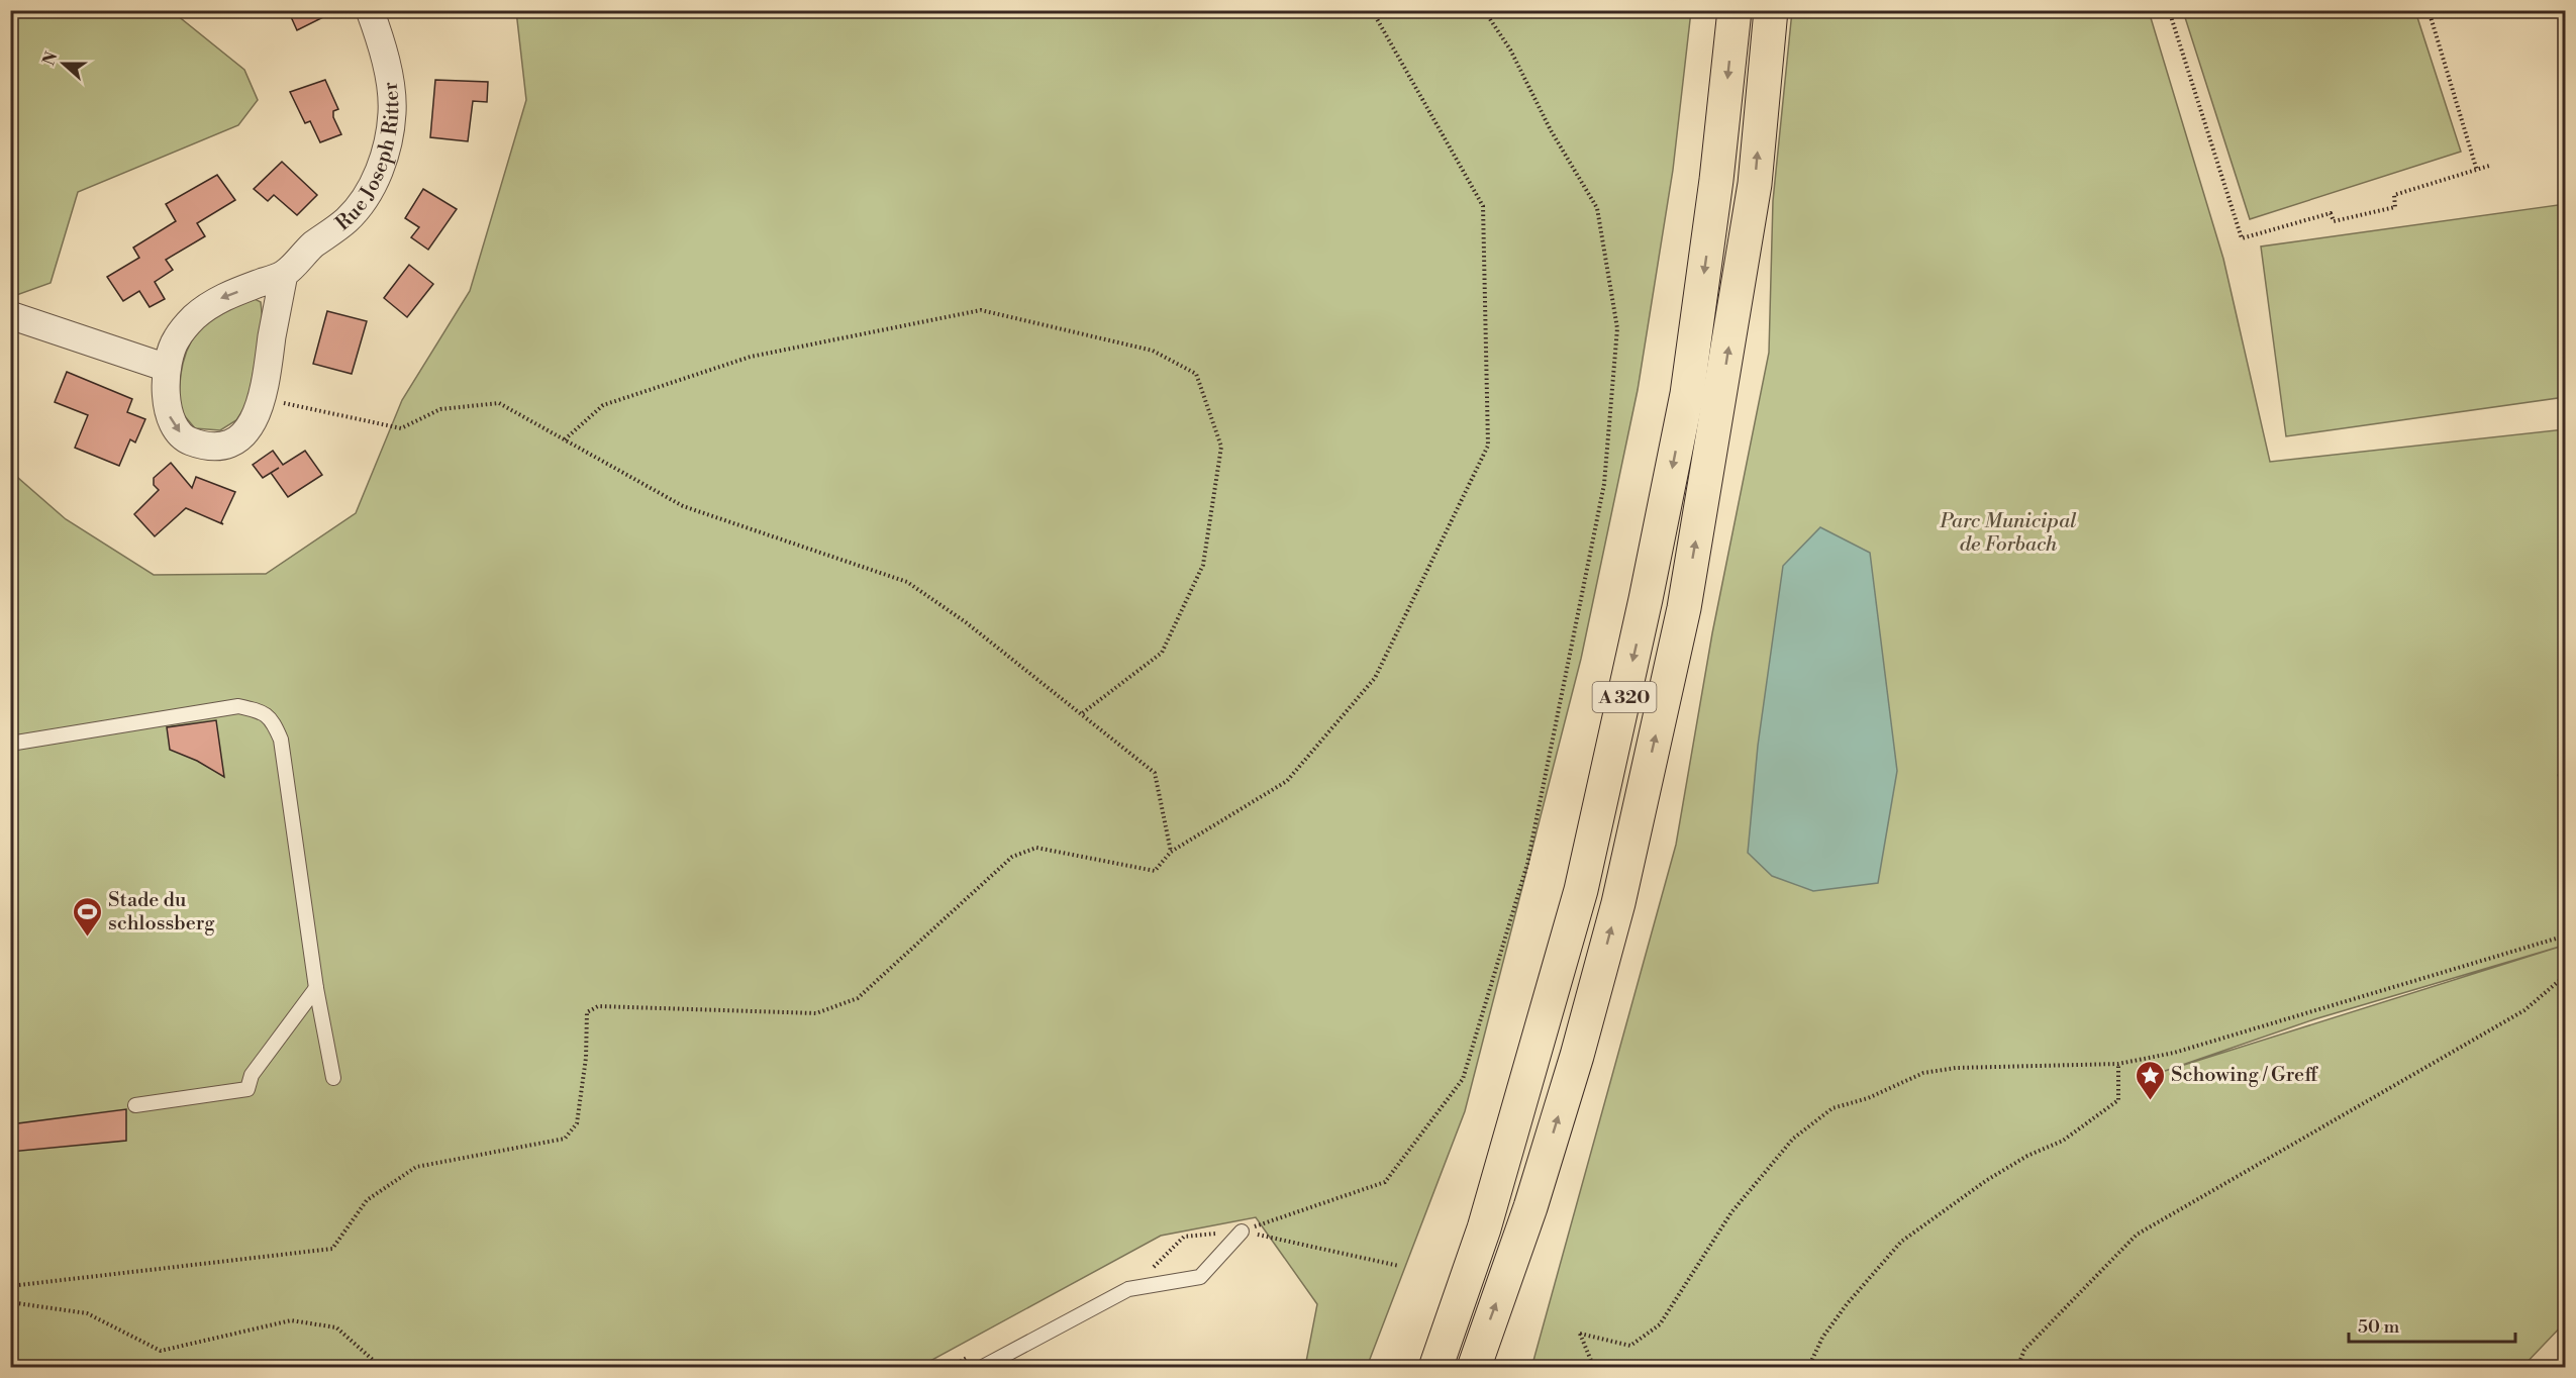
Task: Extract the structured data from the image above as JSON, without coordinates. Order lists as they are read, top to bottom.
{
  "streets": {
    "highway": ["A 320"],
    "street": ["Rue Joseph Ritter"]
  },
  "parks": ["Parc Municipal de Forbach"],
  "places": {
    "sports": ["Stade du schlossberg"],
    "place": ["Schowing / Greff"]
  },
  "scale_bar": "50 m",
  "north": "left"
}
